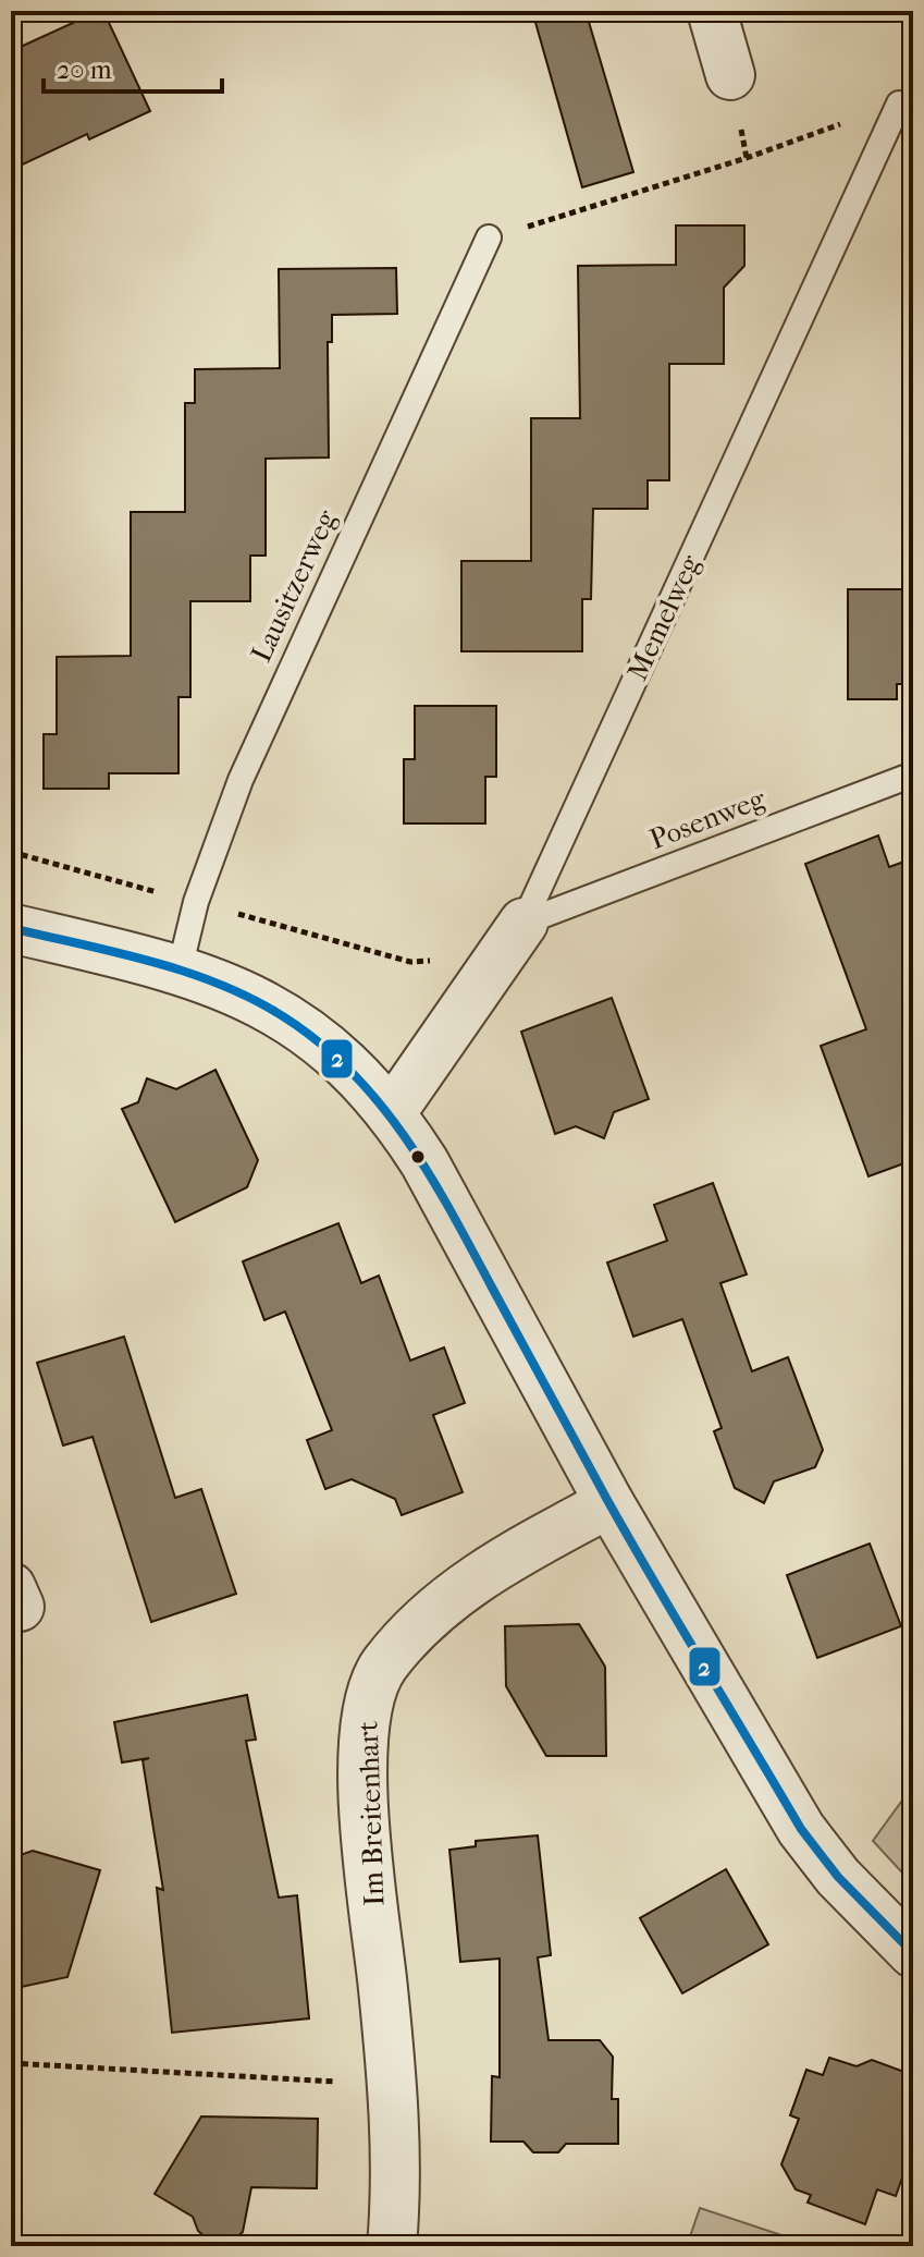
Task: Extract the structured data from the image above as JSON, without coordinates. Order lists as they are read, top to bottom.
{
  "streets": {
    "street": ["Memelweg", "Im Breitenhart"],
    "lane": ["Lausitzerweg", "Posenweg"]
  },
  "crossings": [
    ["Memelweg", "Posenweg"]
  ],
  "lines": ["transit line 2"],
  "scale_bar": "20 m"
}
